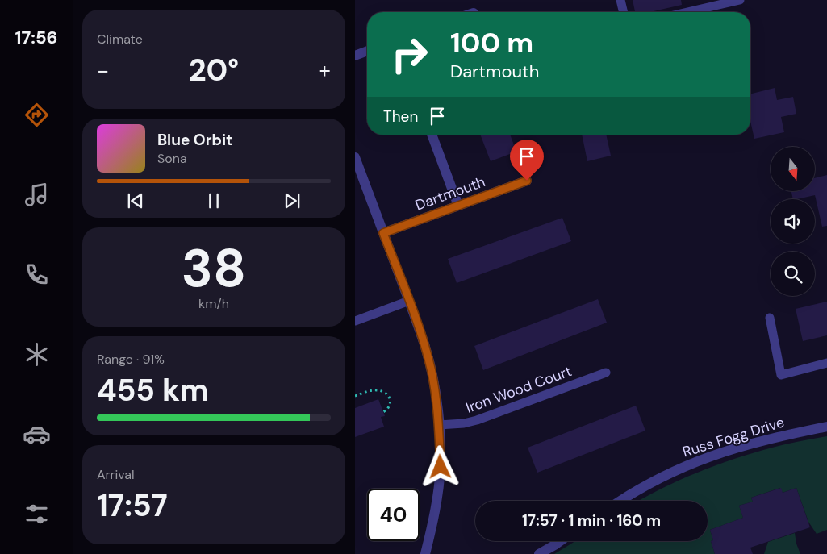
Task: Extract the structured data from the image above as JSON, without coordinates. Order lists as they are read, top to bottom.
{
  "streets": {
    "street": ["Dartmouth", "Russ Fogg Drive"],
    "lane": ["Iron Wood Court"]
  },
  "north": "bottom",
  "page": {
    "tabs": "17:56",
    "tile": [
      "Climate",
      ["38", "km/h"],
      ["Range · 91%", "455 km"],
      ["Arrival", "17:57"]
    ],
    "turn": ["100 m", "Dartmouth"],
    "heat": ["−", "20°", "+"],
    "then": "Then",
    "song": ["Blue Orbit", "Sona"],
    "limit": "40",
    "trip": "17:57 · 1 min · 160 m"
  }
}
